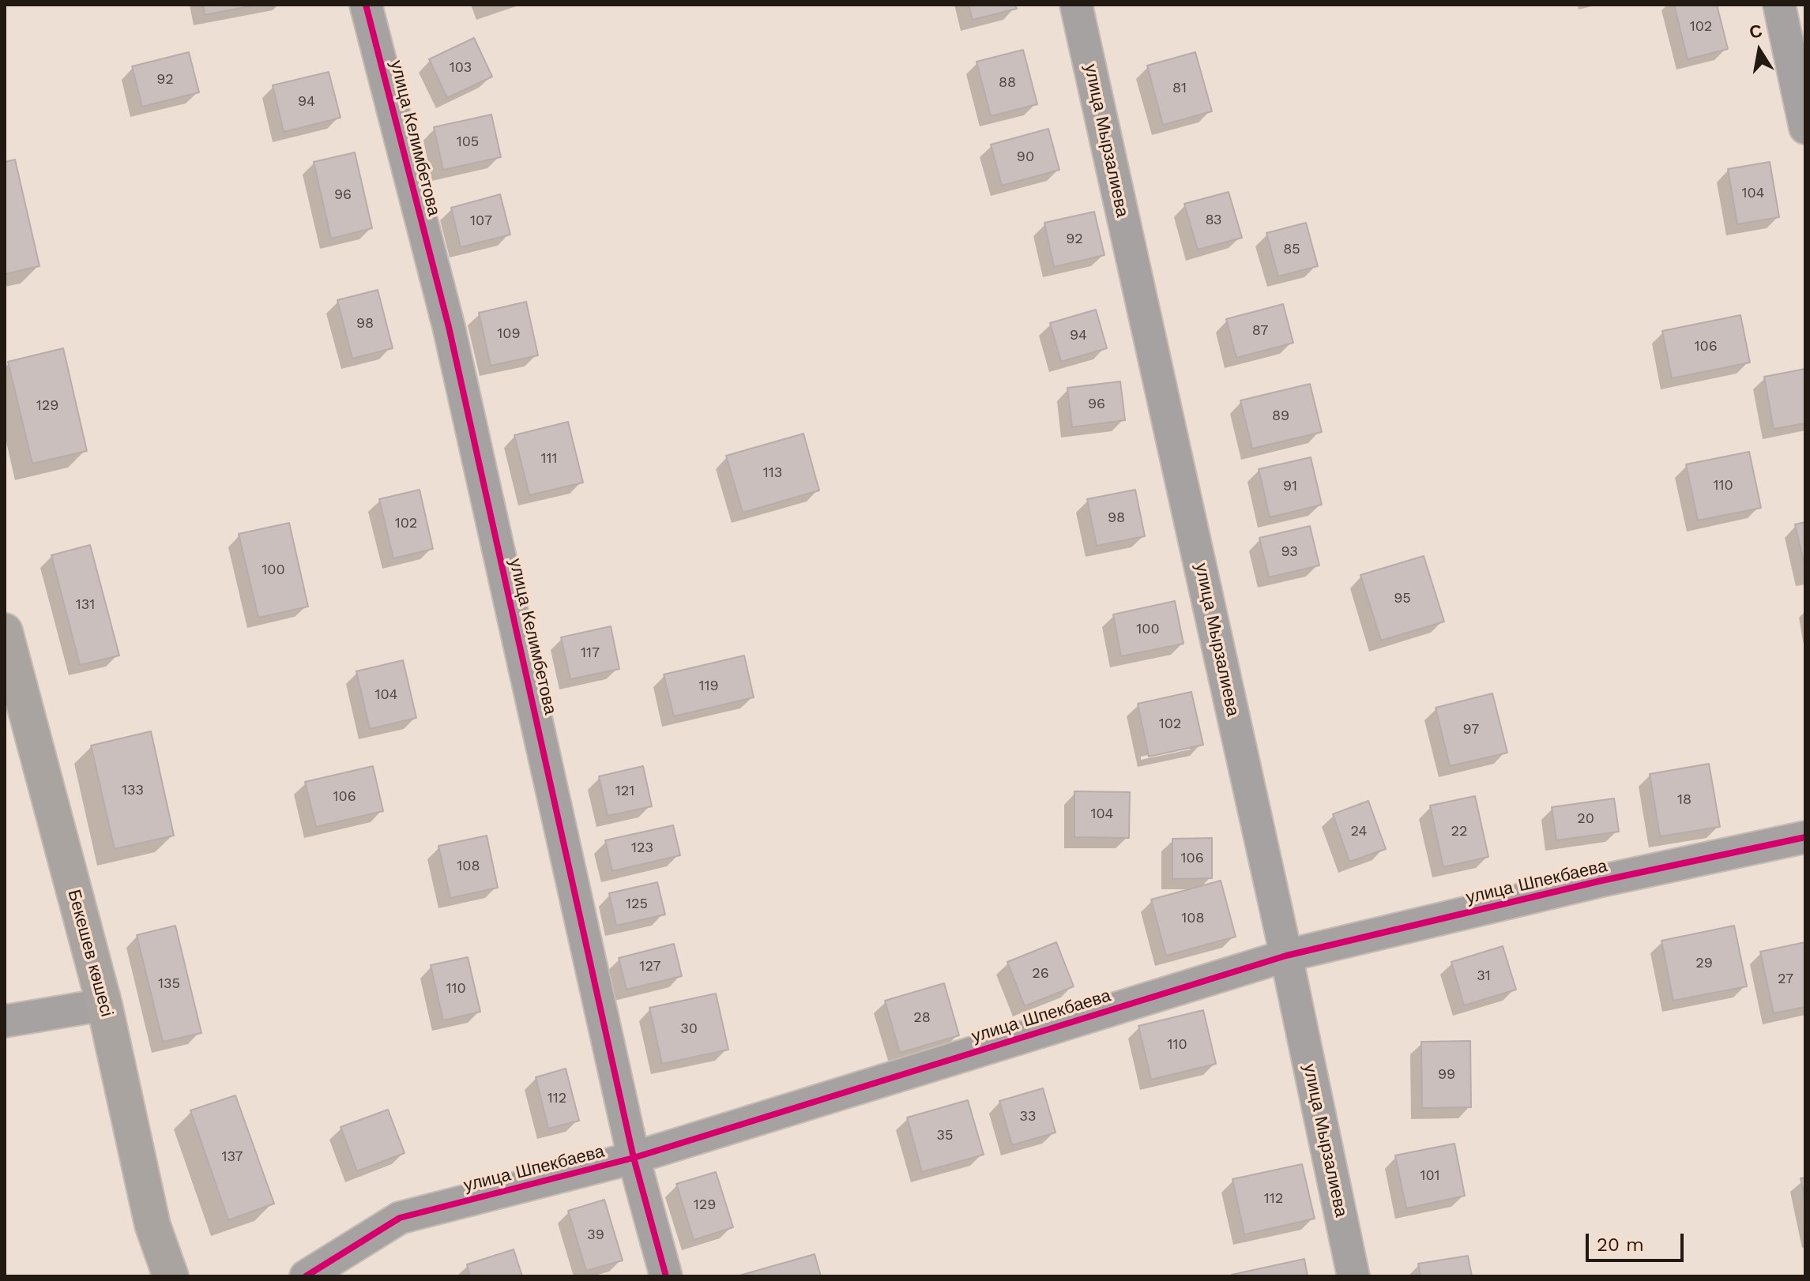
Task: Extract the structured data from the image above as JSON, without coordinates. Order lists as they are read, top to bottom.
{
  "streets": {
    "main road": ["Бекешев көшесі"],
    "street": ["улица Келимбетова", "улица Мырзалиева", "улица Шпекбаева"]
  },
  "crossings": [
    ["улица Келимбетова", "улица Шпекбаева"],
    ["улица Мырзалиева", "улица Шпекбаева"]
  ],
  "house_numbers": [
    "102",
    "103",
    "92",
    "88",
    "81",
    "94",
    "105",
    "90",
    "104",
    "96",
    "83",
    "107",
    "92",
    "85",
    "98",
    "87",
    "109",
    "94",
    "106",
    "96",
    "129",
    "89",
    "111",
    "113",
    "110",
    "91",
    "98",
    "102",
    "93",
    "100",
    "95",
    "131",
    "100",
    "117",
    "119",
    "104",
    "102",
    "97",
    "133",
    "121",
    "106",
    "18",
    "104",
    "20",
    "24",
    "22",
    "123",
    "106",
    "108",
    "125",
    "108",
    "29",
    "127",
    "26",
    "31",
    "27",
    "135",
    "110",
    "28",
    "30",
    "110",
    "99",
    "112",
    "33",
    "35",
    "137",
    "101",
    "112",
    "129",
    "39"
  ],
  "scale_bar": "20 m",
  "north": "top"
}
